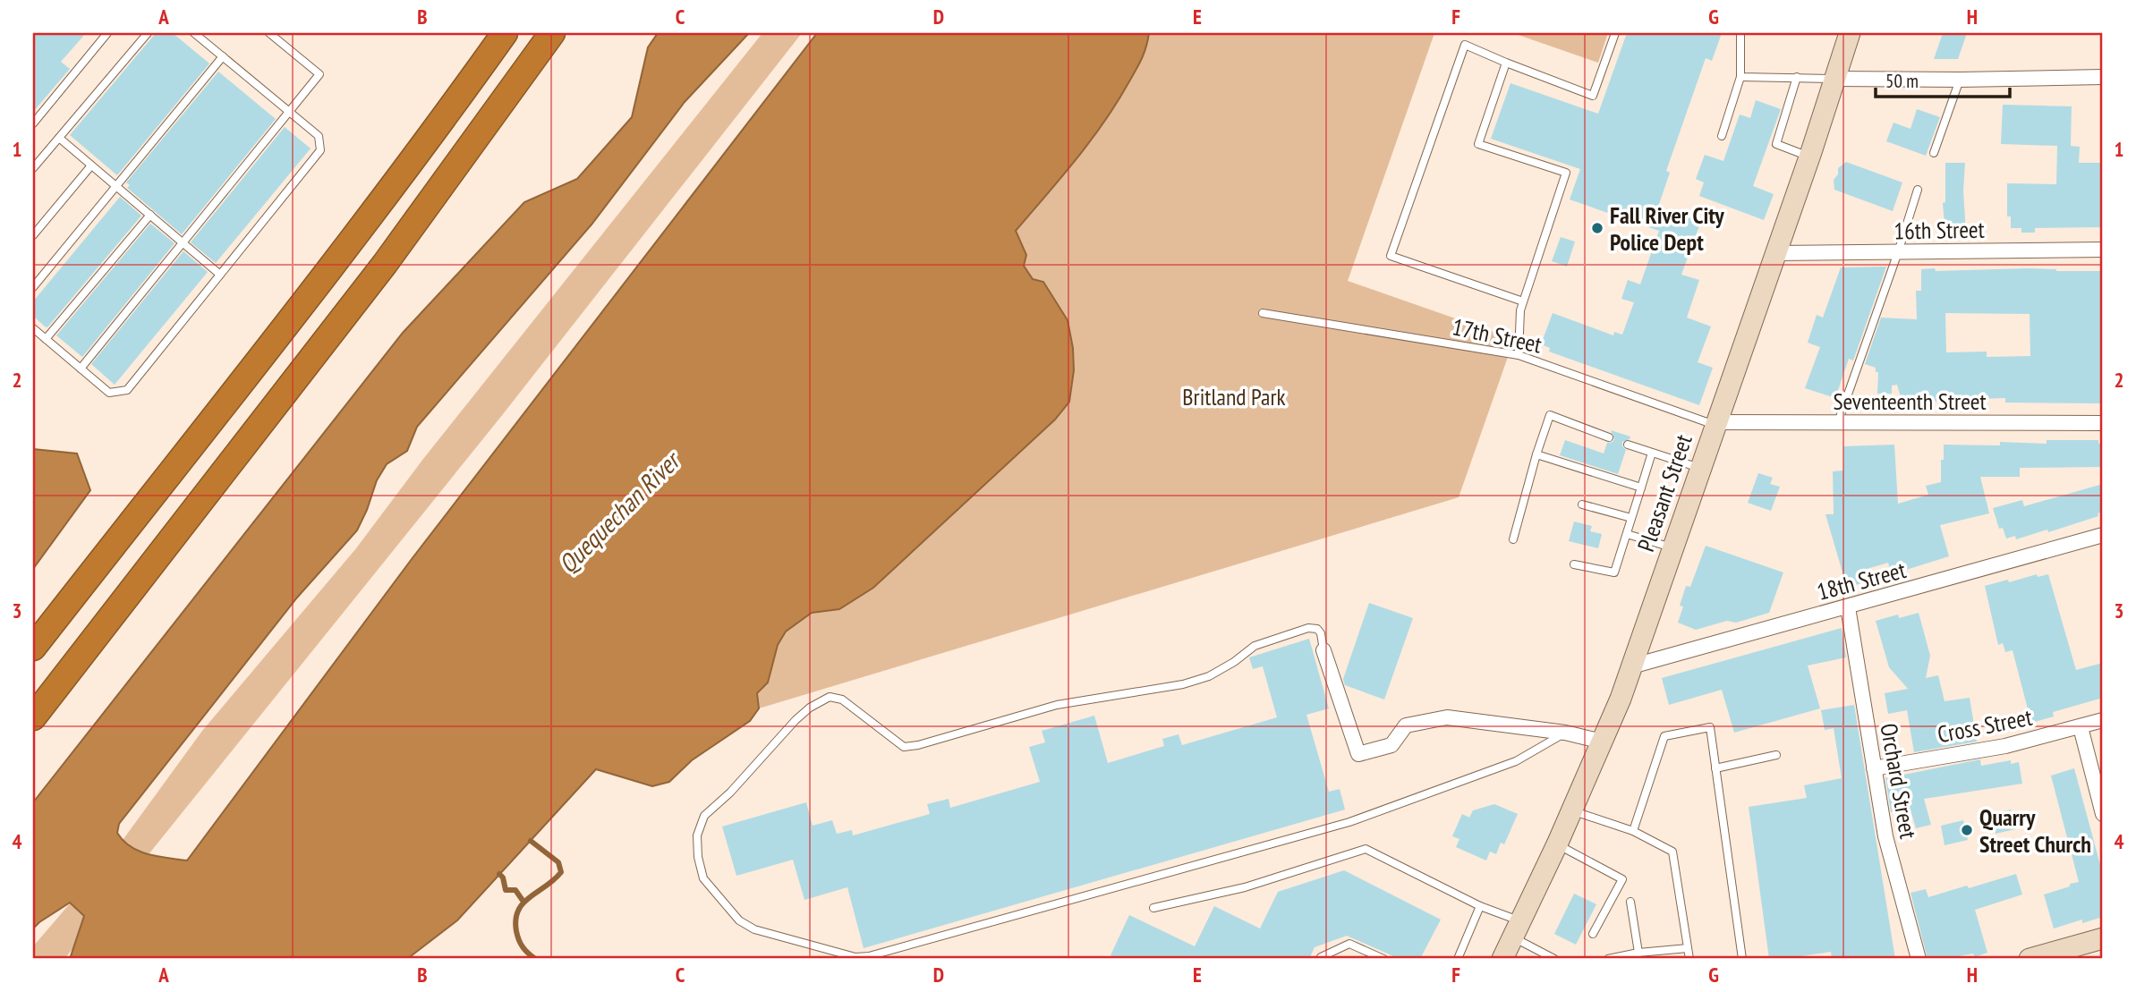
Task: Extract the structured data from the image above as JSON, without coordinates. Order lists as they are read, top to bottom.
{
  "streets": {
    "main road": ["Pleasant Street"],
    "street": [
      "16th Street",
      "Seventeenth Street",
      "18th Street",
      "Cross Street",
      "Orchard Street"
    ],
    "lane": ["17th Street"]
  },
  "crossings": [
    ["16th Street", "Pleasant Street"],
    ["17th Street", "Seventeenth Street"],
    ["17th Street", "Pleasant Street"],
    ["Seventeenth Street", "Pleasant Street"],
    ["Pleasant Street", "18th Street"],
    ["18th Street", "Orchard Street"],
    ["Cross Street", "Orchard Street"]
  ],
  "water": ["Quequechan River"],
  "parks": ["Britland Park"],
  "places": ["Fall River City Police Dept", "Quarry Street Church"],
  "scale_bar": "50 m",
  "grid": {
    "columns": [
      "A",
      "B",
      "C",
      "D",
      "E",
      "F",
      "G",
      "H"
    ],
    "rows": [
      "1",
      "2",
      "3",
      "4"
    ]
  }
}
